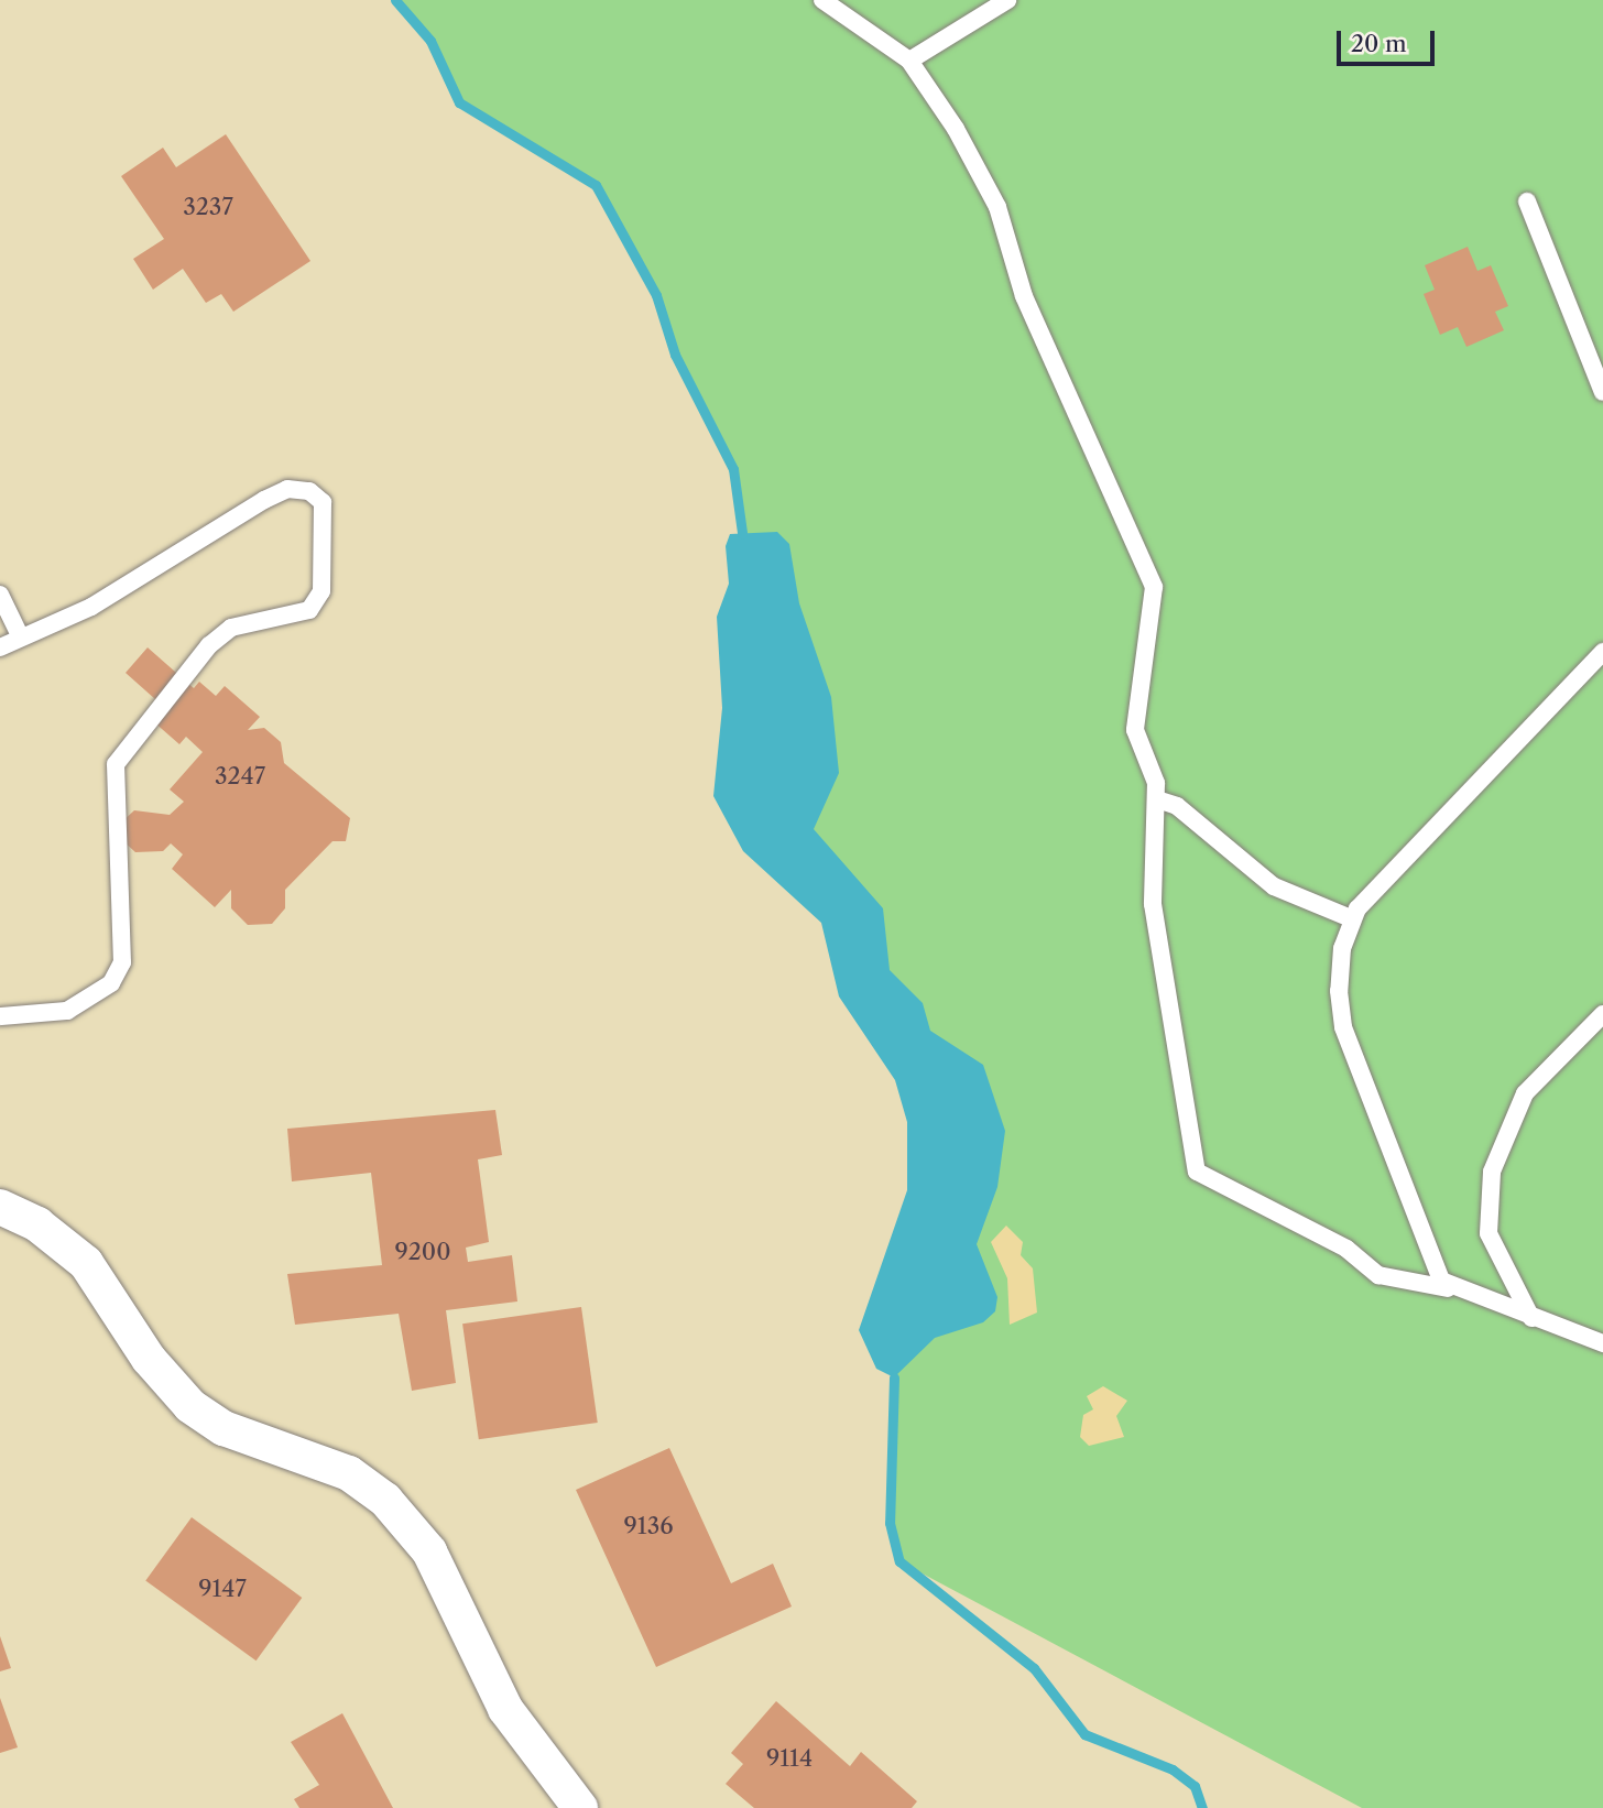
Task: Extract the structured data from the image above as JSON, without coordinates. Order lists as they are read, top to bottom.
{
  "house_numbers": [
    "3237",
    "3247",
    "9200",
    "9136",
    "9147",
    "9114"
  ],
  "scale_bar": "20 m"
}
